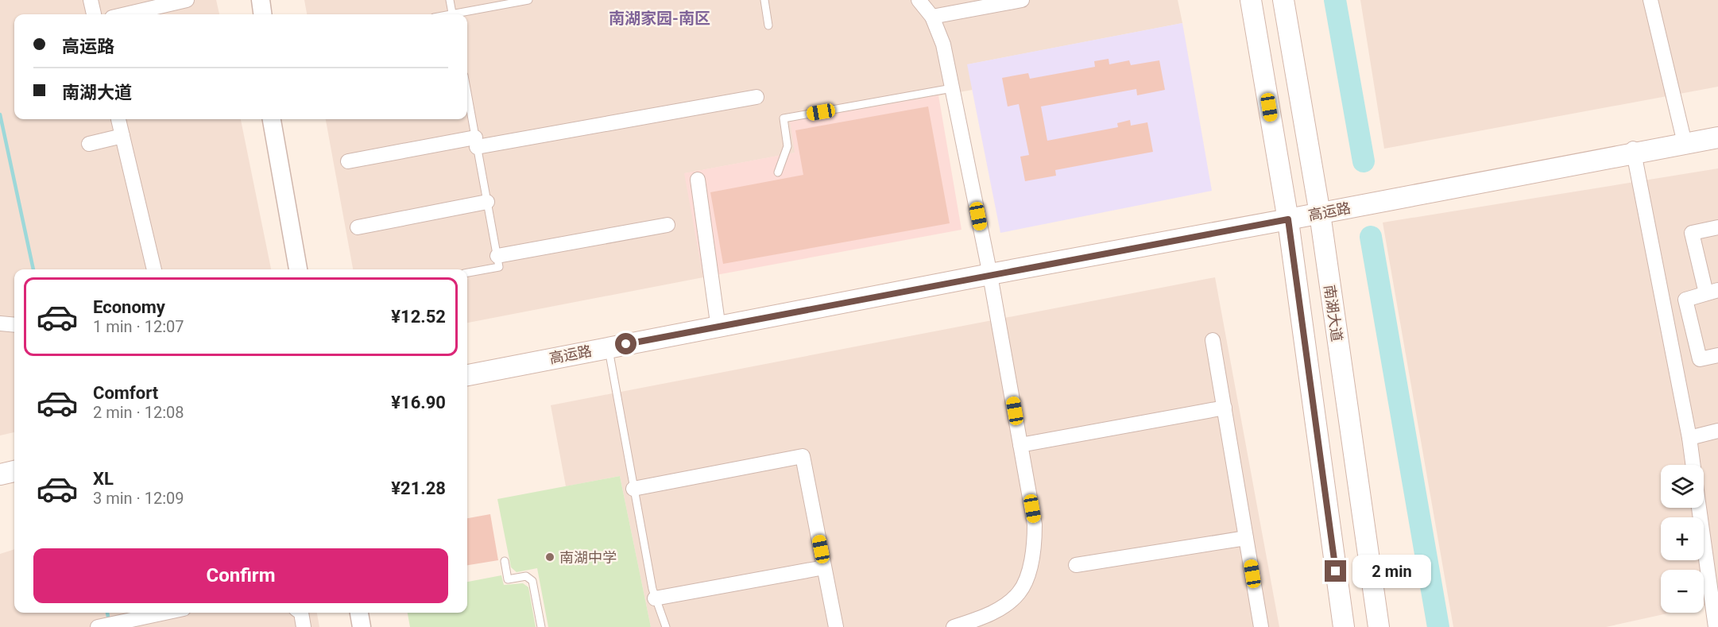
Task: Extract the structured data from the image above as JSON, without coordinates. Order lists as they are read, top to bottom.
{
  "streets": {
    "main road": ["高运路", "南湖大道"]
  },
  "crossings": [
    ["高运路", "南湖大道"]
  ],
  "districts": ["南湖家园-南区"],
  "places": ["南湖中学"],
  "page": {
    "banner": ["高运路", "南湖大道"],
    "list": [
      {
        "name": "Economy",
        "note": "1 min · 12:07",
        "value": "¥12.52"
      },
      {
        "name": "Comfort",
        "note": "2 min · 12:08",
        "value": "¥16.90"
      },
      {
        "name": "XL",
        "note": "3 min · 12:09",
        "value": "¥21.28"
      }
    ],
    "map_buttons": ["+", "−"],
    "buttons": "Confirm",
    "bubble": "2 min"
  }
}
